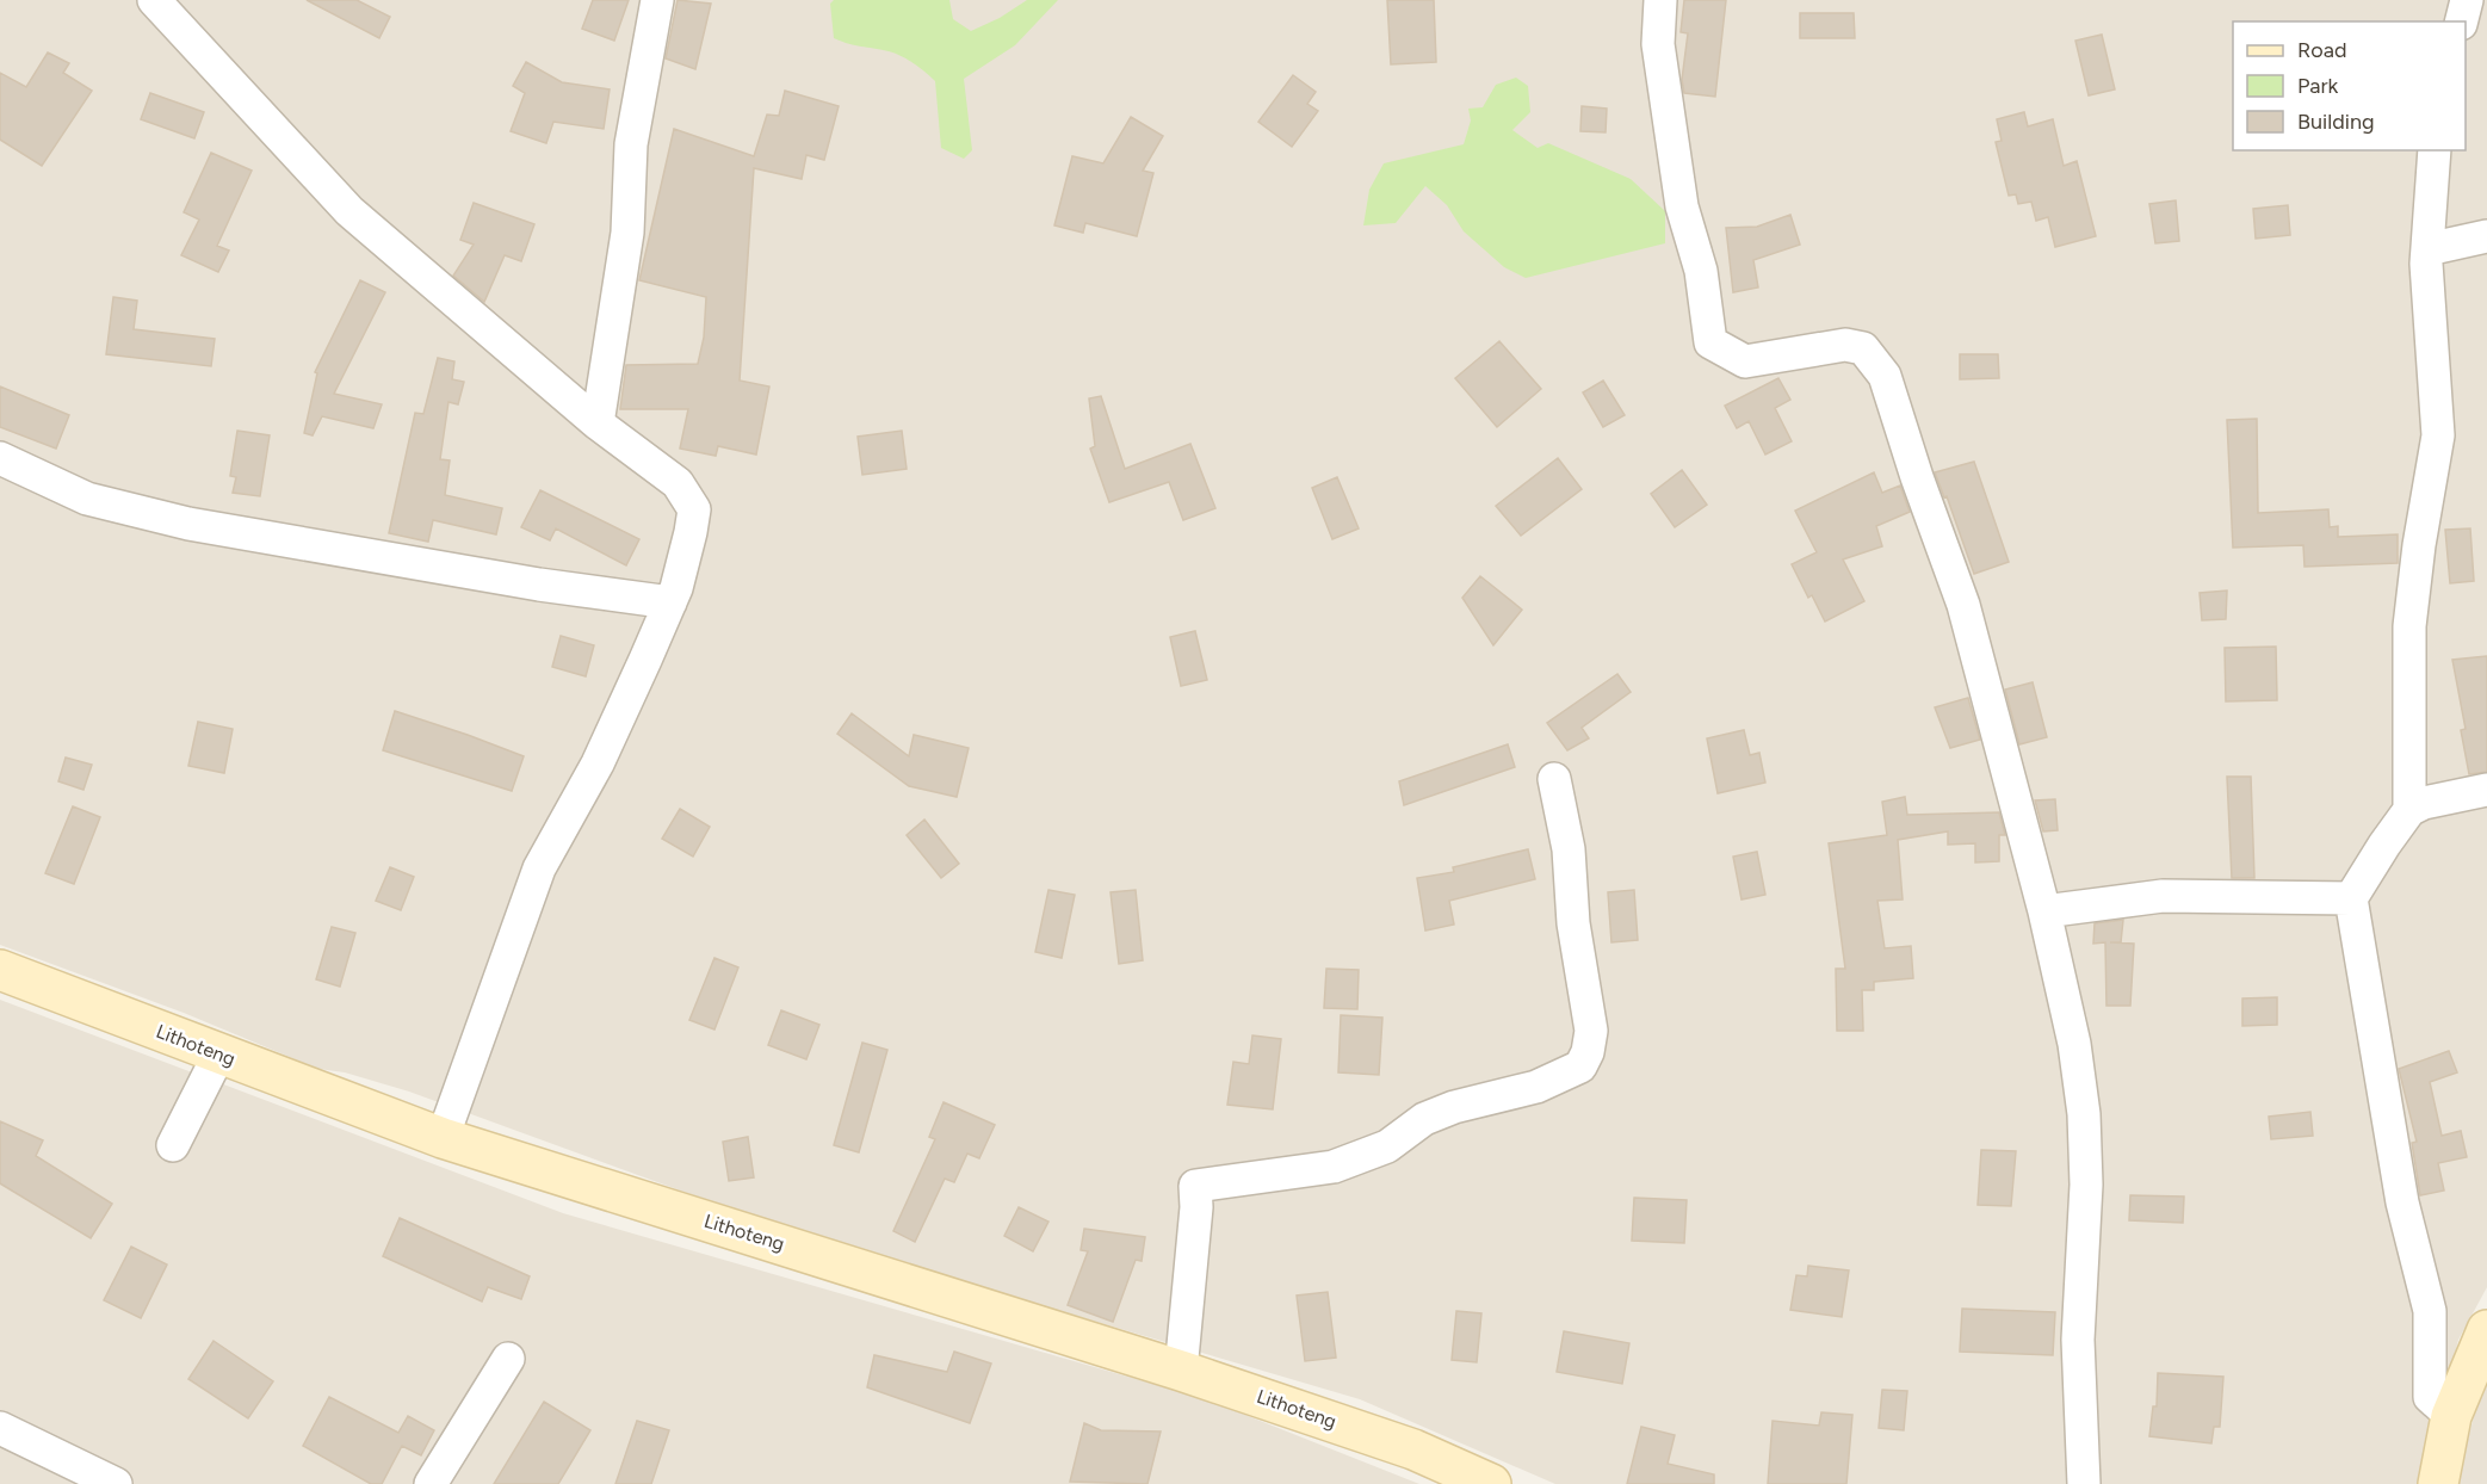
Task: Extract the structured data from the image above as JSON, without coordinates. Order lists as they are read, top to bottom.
{
  "streets": {
    "main road": ["Lithoteng"]
  },
  "legend": ["Road", "Park", "Building"]
}
